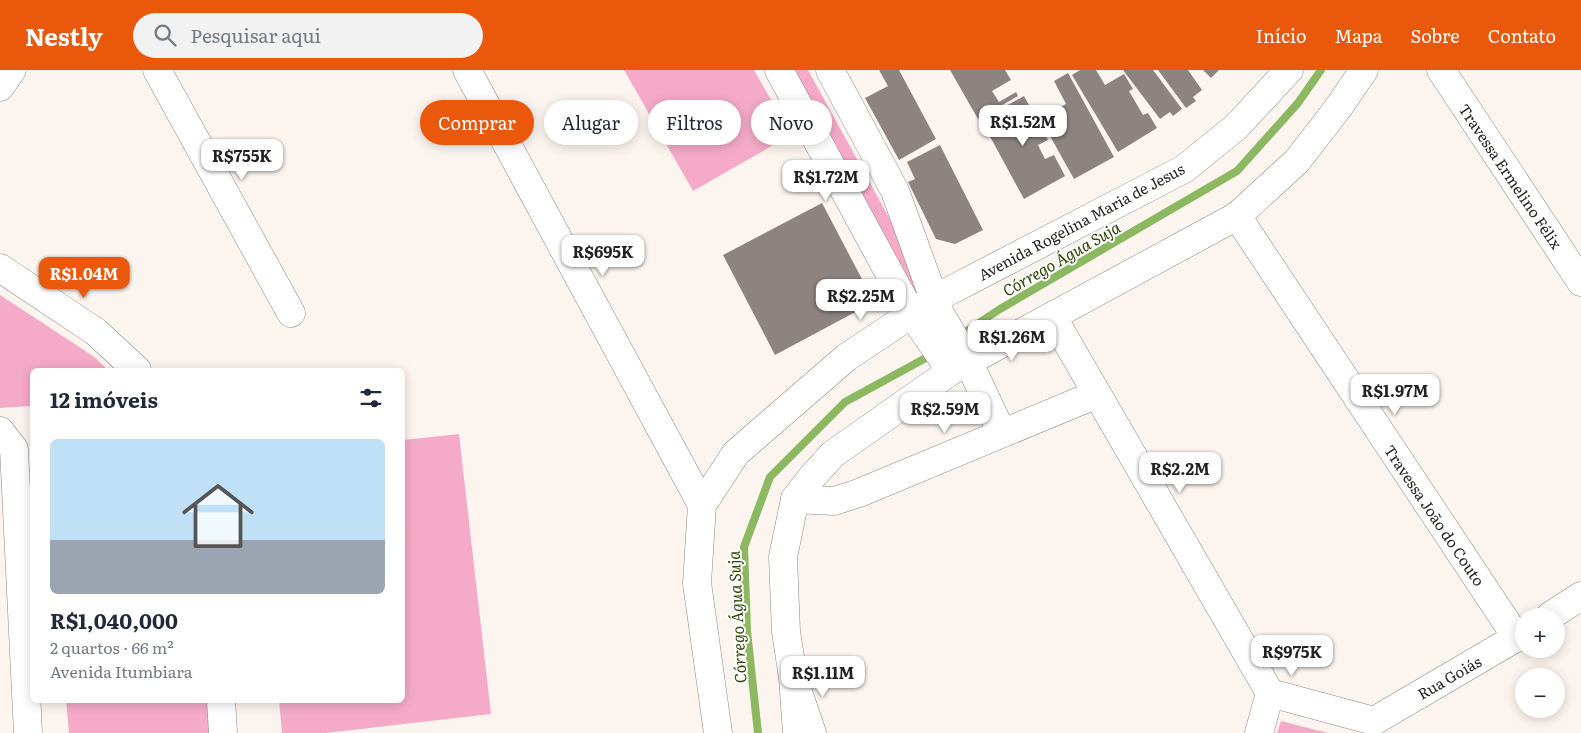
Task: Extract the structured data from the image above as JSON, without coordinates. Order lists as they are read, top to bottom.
{
  "streets": {
    "street": [
      "Travessa Ermelino Félix",
      "Avenida Rogelina Maria de Jesus",
      "Travessa João do Couto",
      "Rua Goiás"
    ]
  },
  "water": ["Córrego Água Suja"],
  "page": {
    "header": "Nestly",
    "search": "Pesquisar aqui",
    "nav": [
      "Início",
      "Mapa",
      "Sobre",
      "Contato"
    ],
    "chip": [
      "Comprar",
      "Alugar",
      "Filtros",
      "Novo"
    ],
    "price": [
      "R$1.52M",
      "R$755K",
      "R$1.72M",
      "R$695K",
      "R$1.04M",
      "R$2.25M",
      "R$1.26M",
      "R$1.97M",
      "R$2.59M",
      "R$2.2M",
      "R$975K",
      "R$1.11M"
    ],
    "heading": "12 imóveis",
    "list": [
      {
        "name": "R$1,040,000",
        "note": "2 quartos · 66 m² · Avenida Itumbiara"
      }
    ],
    "map_buttons": ["+", "−"]
  }
}
